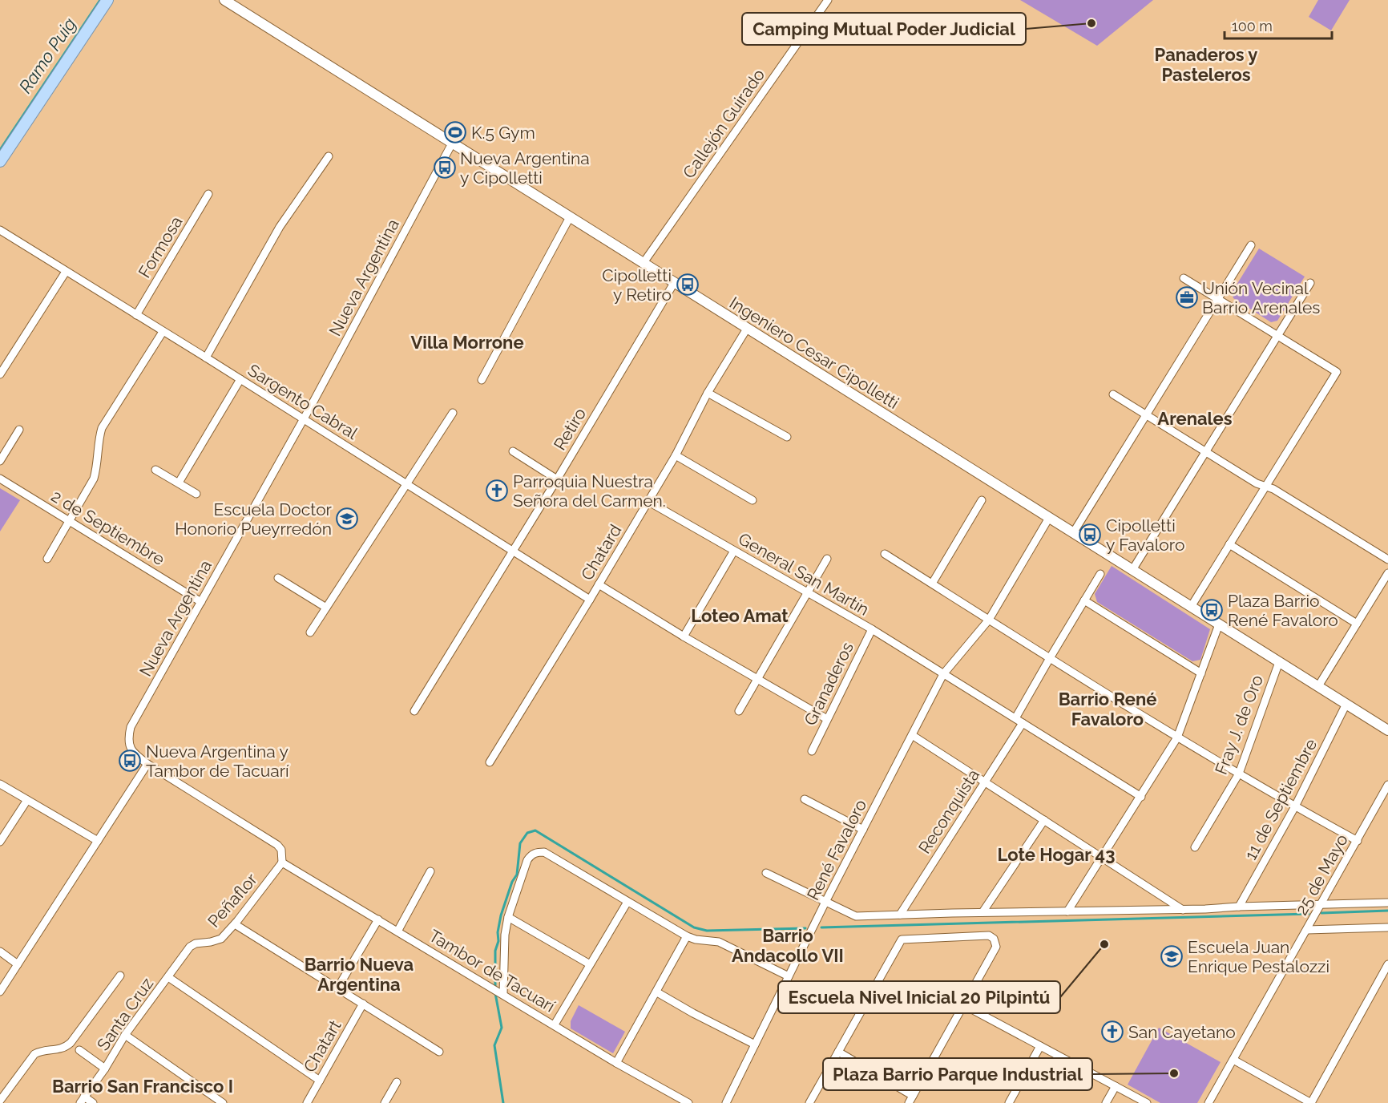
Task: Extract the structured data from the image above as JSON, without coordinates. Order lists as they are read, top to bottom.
{
  "streets": {
    "street": [
      "Callejón Guirado",
      "Formosa",
      "Nueva Argentina",
      "Ingeniero Cesar Cipolletti",
      "Sargento Cabral",
      "Retiro",
      "2 de Septiembre",
      "Chatard",
      "General San Martín",
      "Granaderos",
      "Fray J. de Oro",
      "11 de Septiembre",
      "Reconquista",
      "René Favaloro",
      "25 de Mayo",
      "Peñaflor",
      "Tambor de Tacuarí",
      "Santa Cruz",
      "Chatart"
    ]
  },
  "crossings": [
    ["Callejón Guirado", "Ingeniero Cesar Cipolletti"],
    ["Formosa", "Sargento Cabral"],
    ["Nueva Argentina", "Ingeniero Cesar Cipolletti"],
    ["Nueva Argentina", "Sargento Cabral"],
    ["Nueva Argentina", "2 de Septiembre"],
    ["Ingeniero Cesar Cipolletti", "Retiro"],
    ["Ingeniero Cesar Cipolletti", "Chatard"],
    ["Ingeniero Cesar Cipolletti", "Fray J. de Oro"],
    ["Ingeniero Cesar Cipolletti", "11 de Septiembre"],
    ["Ingeniero Cesar Cipolletti", "René Favaloro"],
    ["Sargento Cabral", "Retiro"],
    ["Sargento Cabral", "Chatard"],
    ["Chatard", "General San Martín"],
    ["General San Martín", "Granaderos"],
    ["General San Martín", "Reconquista"],
    ["General San Martín", "René Favaloro"],
    ["Peñaflor", "Tambor de Tacuarí"],
    ["Peñaflor", "Santa Cruz"]
  ],
  "districts": [
    "Panaderos y Pasteleros",
    "Villa Morrone",
    "Arenales",
    "Loteo Amat",
    "Barrio René Favaloro",
    "Lote Hogar 43",
    "Barrio Andacollo VII",
    "Barrio Nueva Argentina",
    "Barrio San Francisco I"
  ],
  "water": ["Ramo Puig"],
  "places": {
    "other": ["Camping Mutual Poder Judicial", "Escuela Nivel Inicial 20 Pilpintú", "Plaza Barrio Parque Industrial"],
    "sports": ["K.5 Gym"],
    "bus stop": [
      "Nueva Argentina y Cipolletti",
      "Cipolletti y Retiro",
      "Cipolletti y Favaloro",
      "Plaza Barrio René Favaloro",
      "Nueva Argentina y Tambor de Tacuarí"
    ],
    "office": ["Unión Vecinal Barrio Arenales"],
    "church": ["Parroquia Nuestra Señora del Carmen.", "San Cayetano"],
    "school or university": ["Escuela Doctor Honorio Pueyrredón", "Escuela Juan Enrique Pestalozzi"]
  },
  "scale_bar": "100 m"
}
